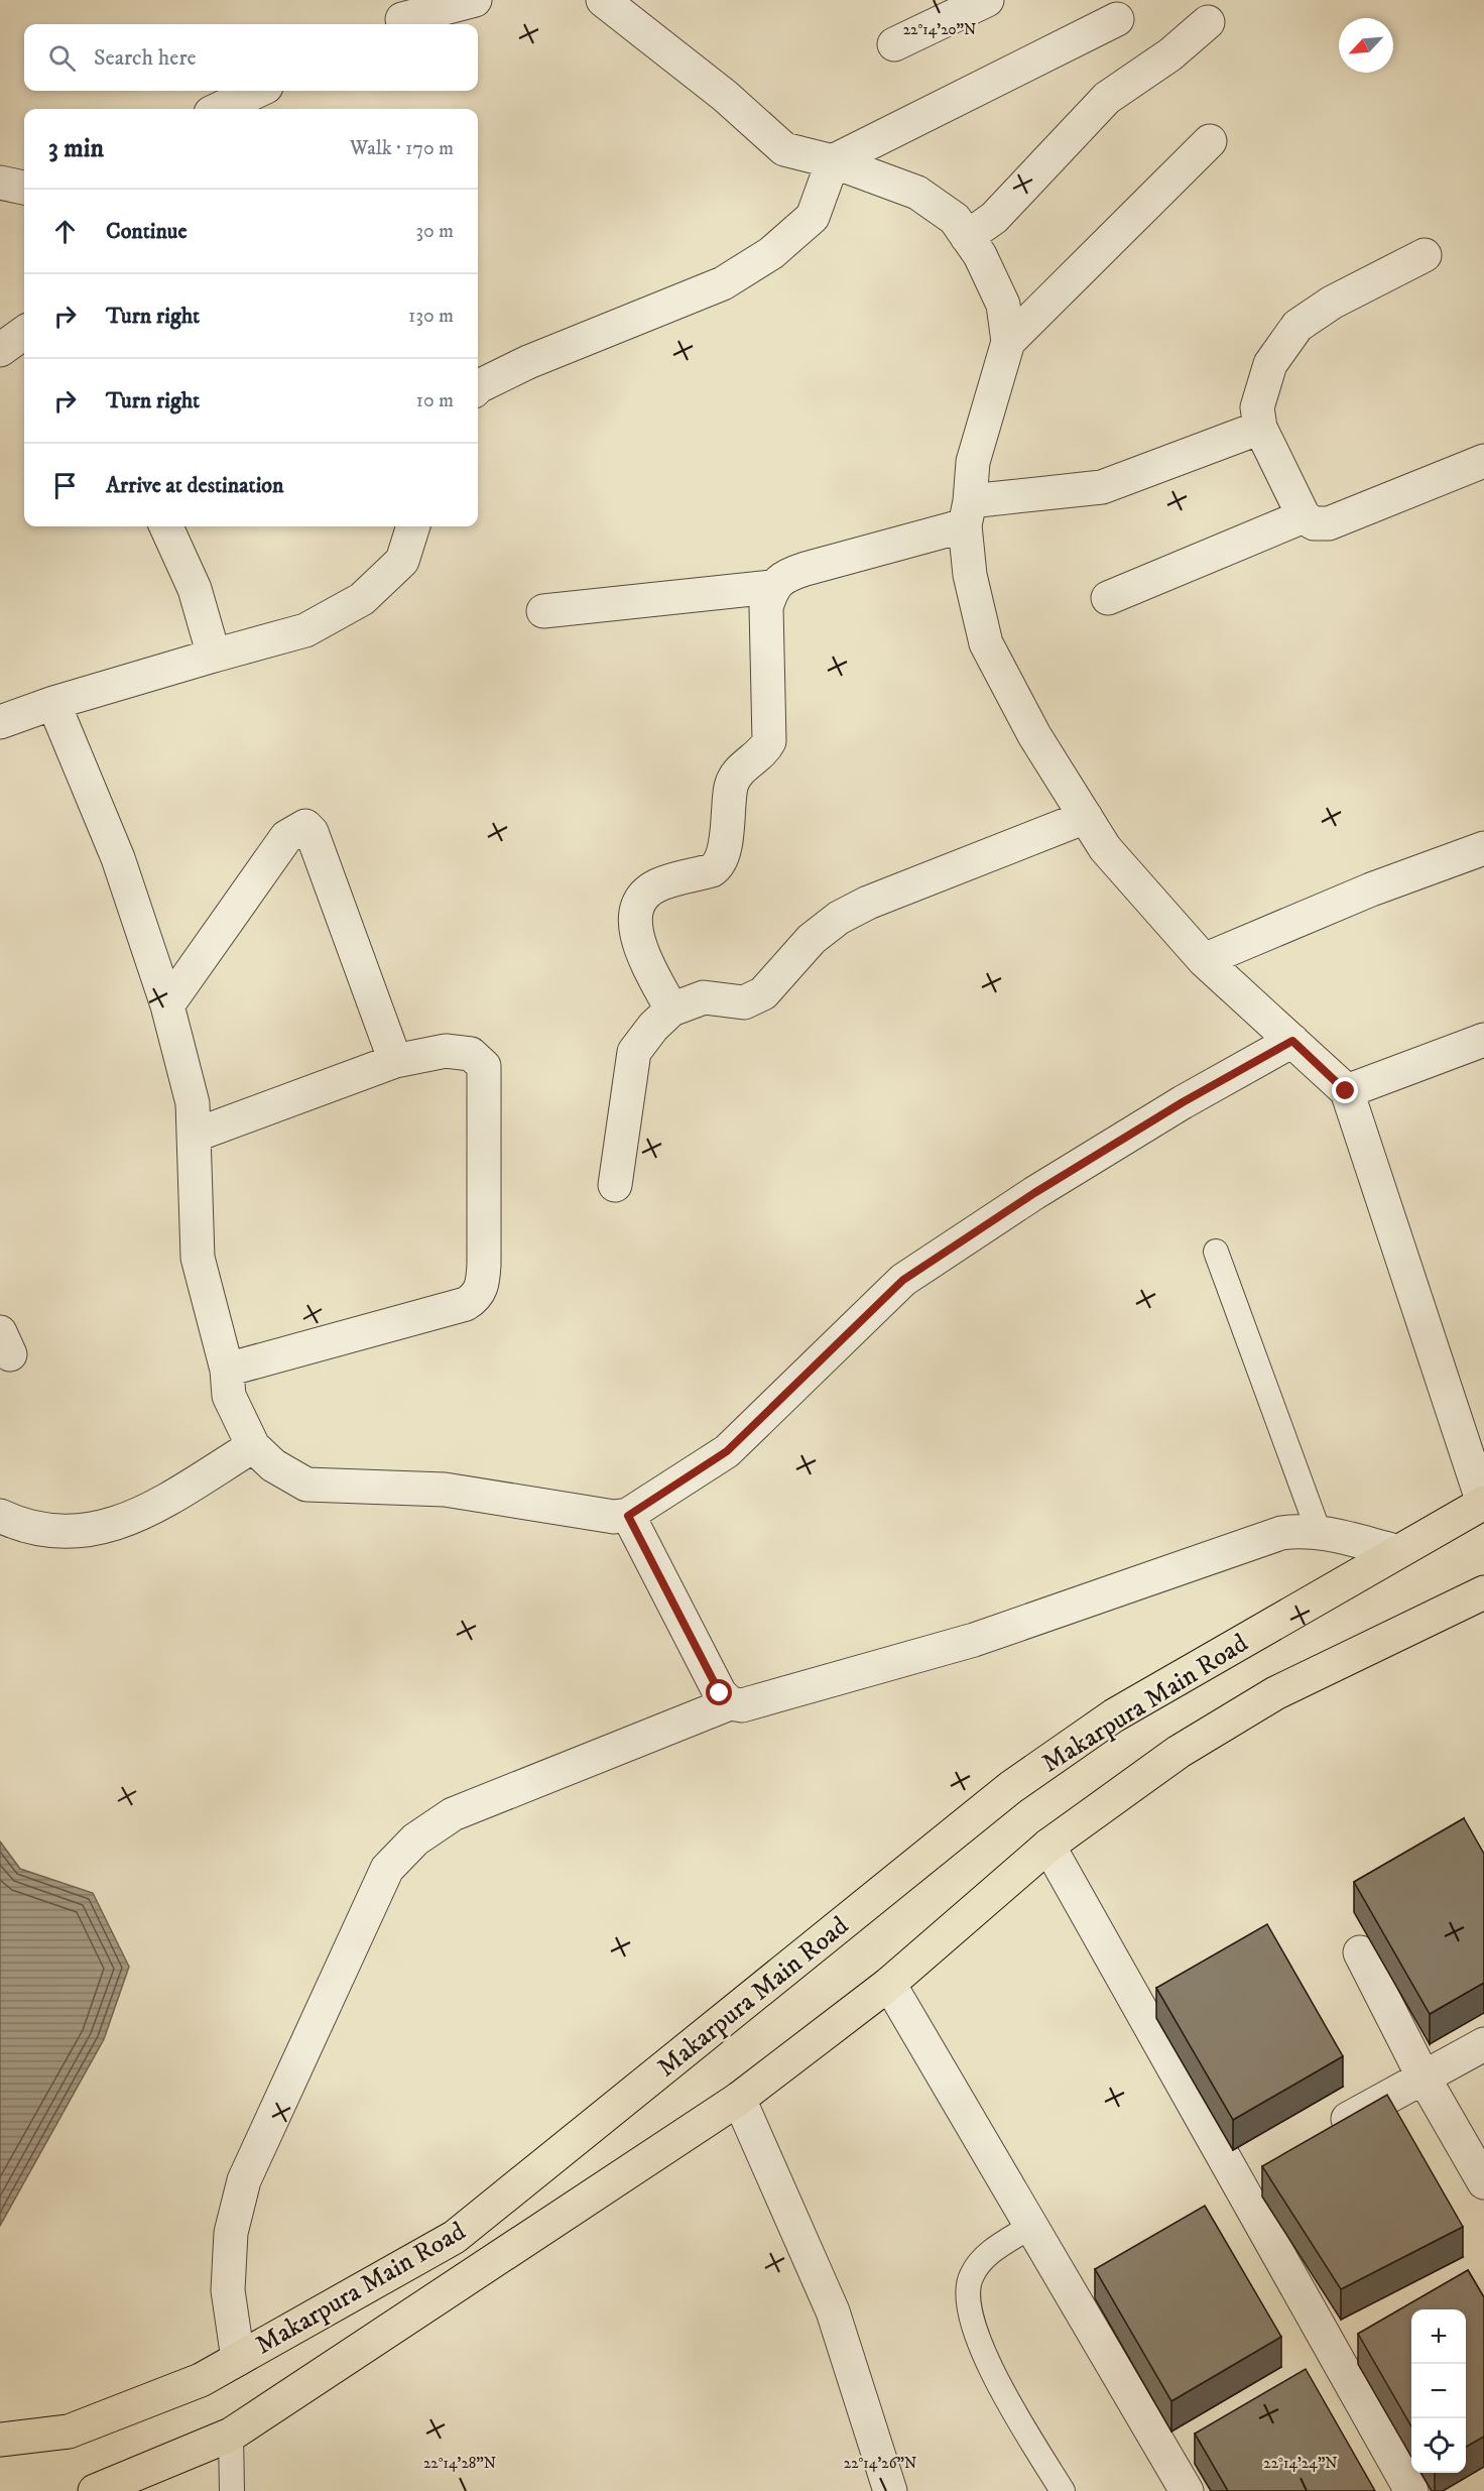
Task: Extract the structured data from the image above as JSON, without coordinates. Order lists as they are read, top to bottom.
{
  "streets": {
    "highway": ["Makarpura Main Road"]
  },
  "north": "bottom left",
  "page": {
    "search": "Search here",
    "heading": ["3 min", "Walk · 170 m"],
    "list": [
      ["Continue", "30 m"],
      ["Turn right", "130 m"],
      ["Turn right", "10 m"],
      "Arrive at destination"
    ],
    "map_buttons": ["+", "−"]
  },
  "coordinates": [
    "22°14'20\"N",
    "22°14'28\"N",
    "22°14'26\"N",
    "22°14'24\"N"
  ]
}
